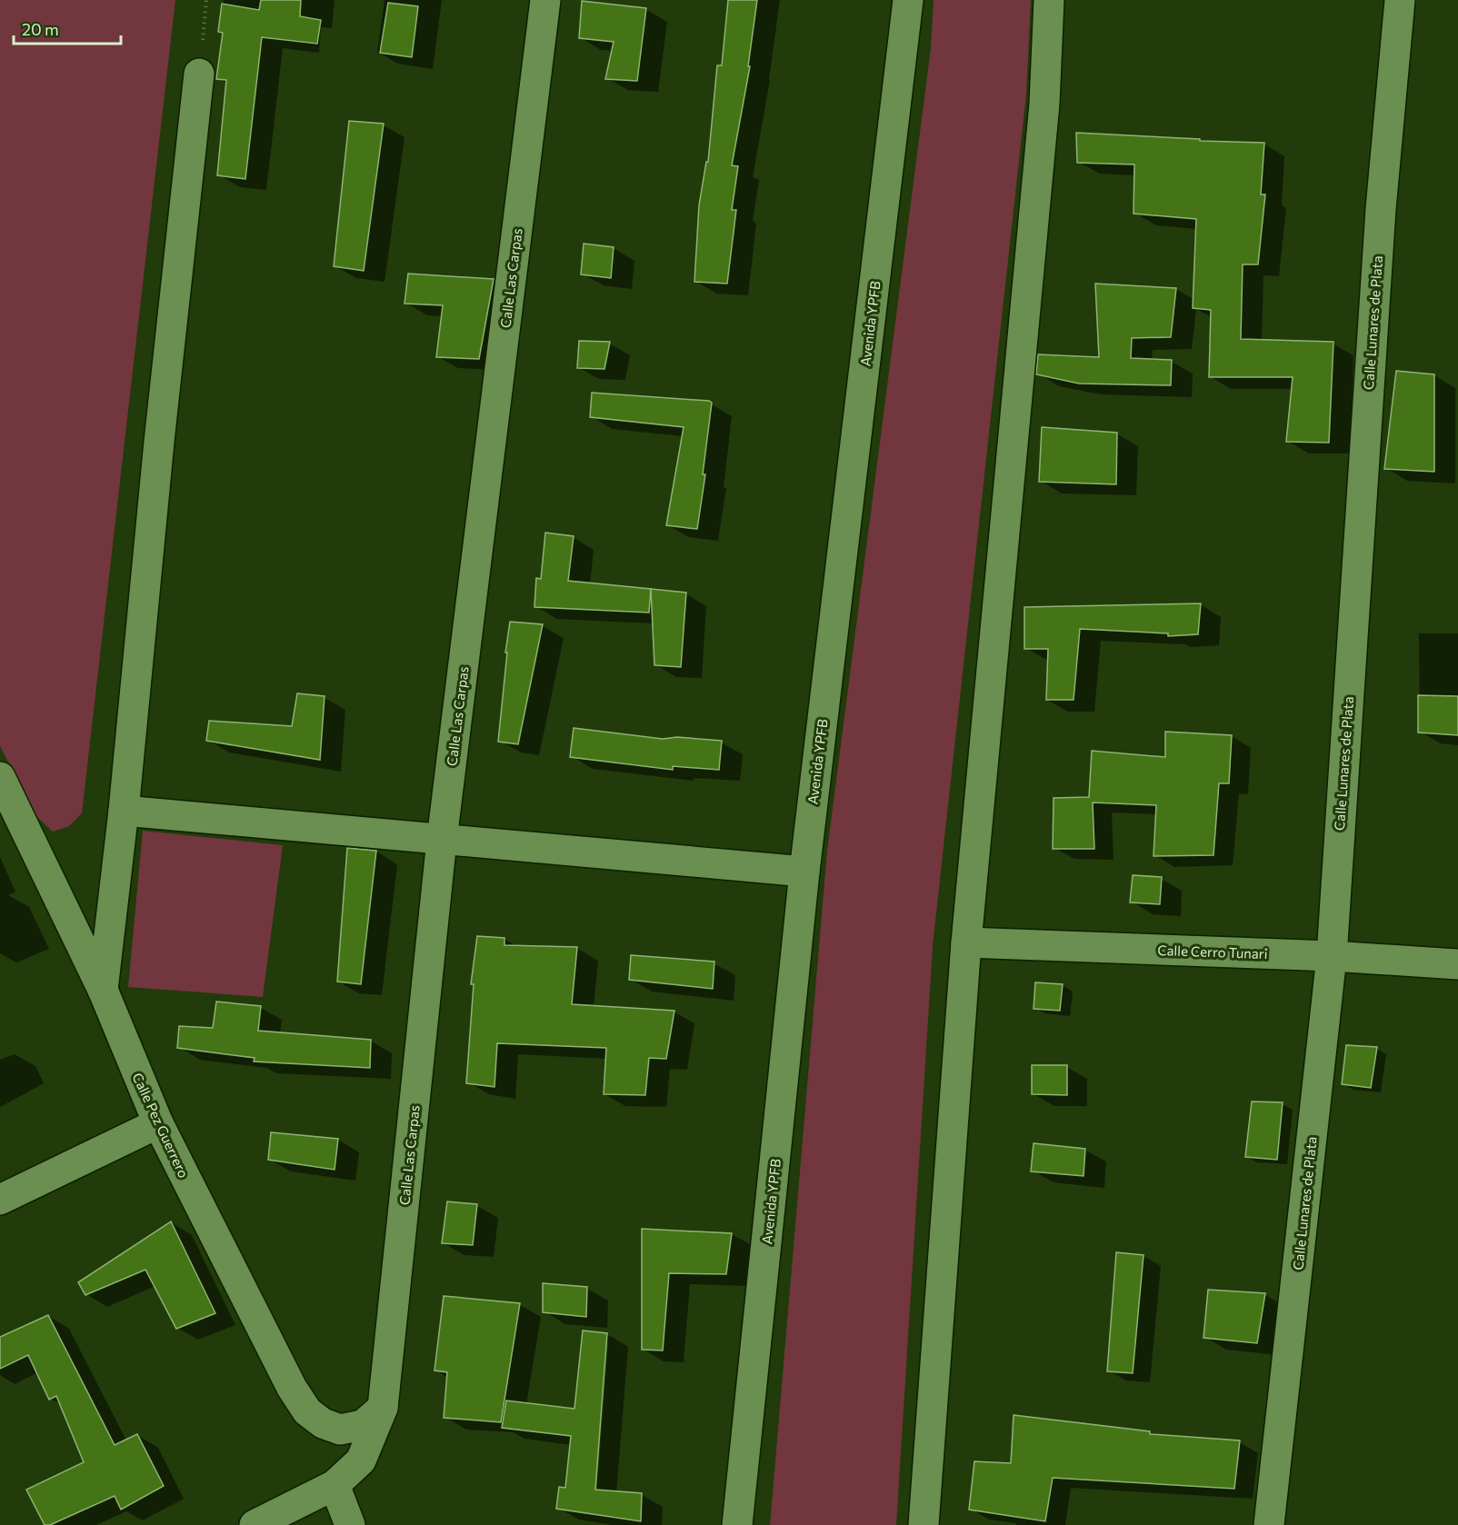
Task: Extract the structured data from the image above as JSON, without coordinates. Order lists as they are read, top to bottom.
{
  "streets": {
    "street": [
      "Calle Las Carpas",
      "Calle Lunares de Plata",
      "Avenida YPFB",
      "Calle Cerro Tunari",
      "Calle Pez Guerrero"
    ]
  },
  "crossings": [
    ["Calle Las Carpas", "Calle Pez Guerrero"],
    ["Calle Lunares de Plata", "Calle Cerro Tunari"]
  ],
  "scale_bar": "20 m"
}
